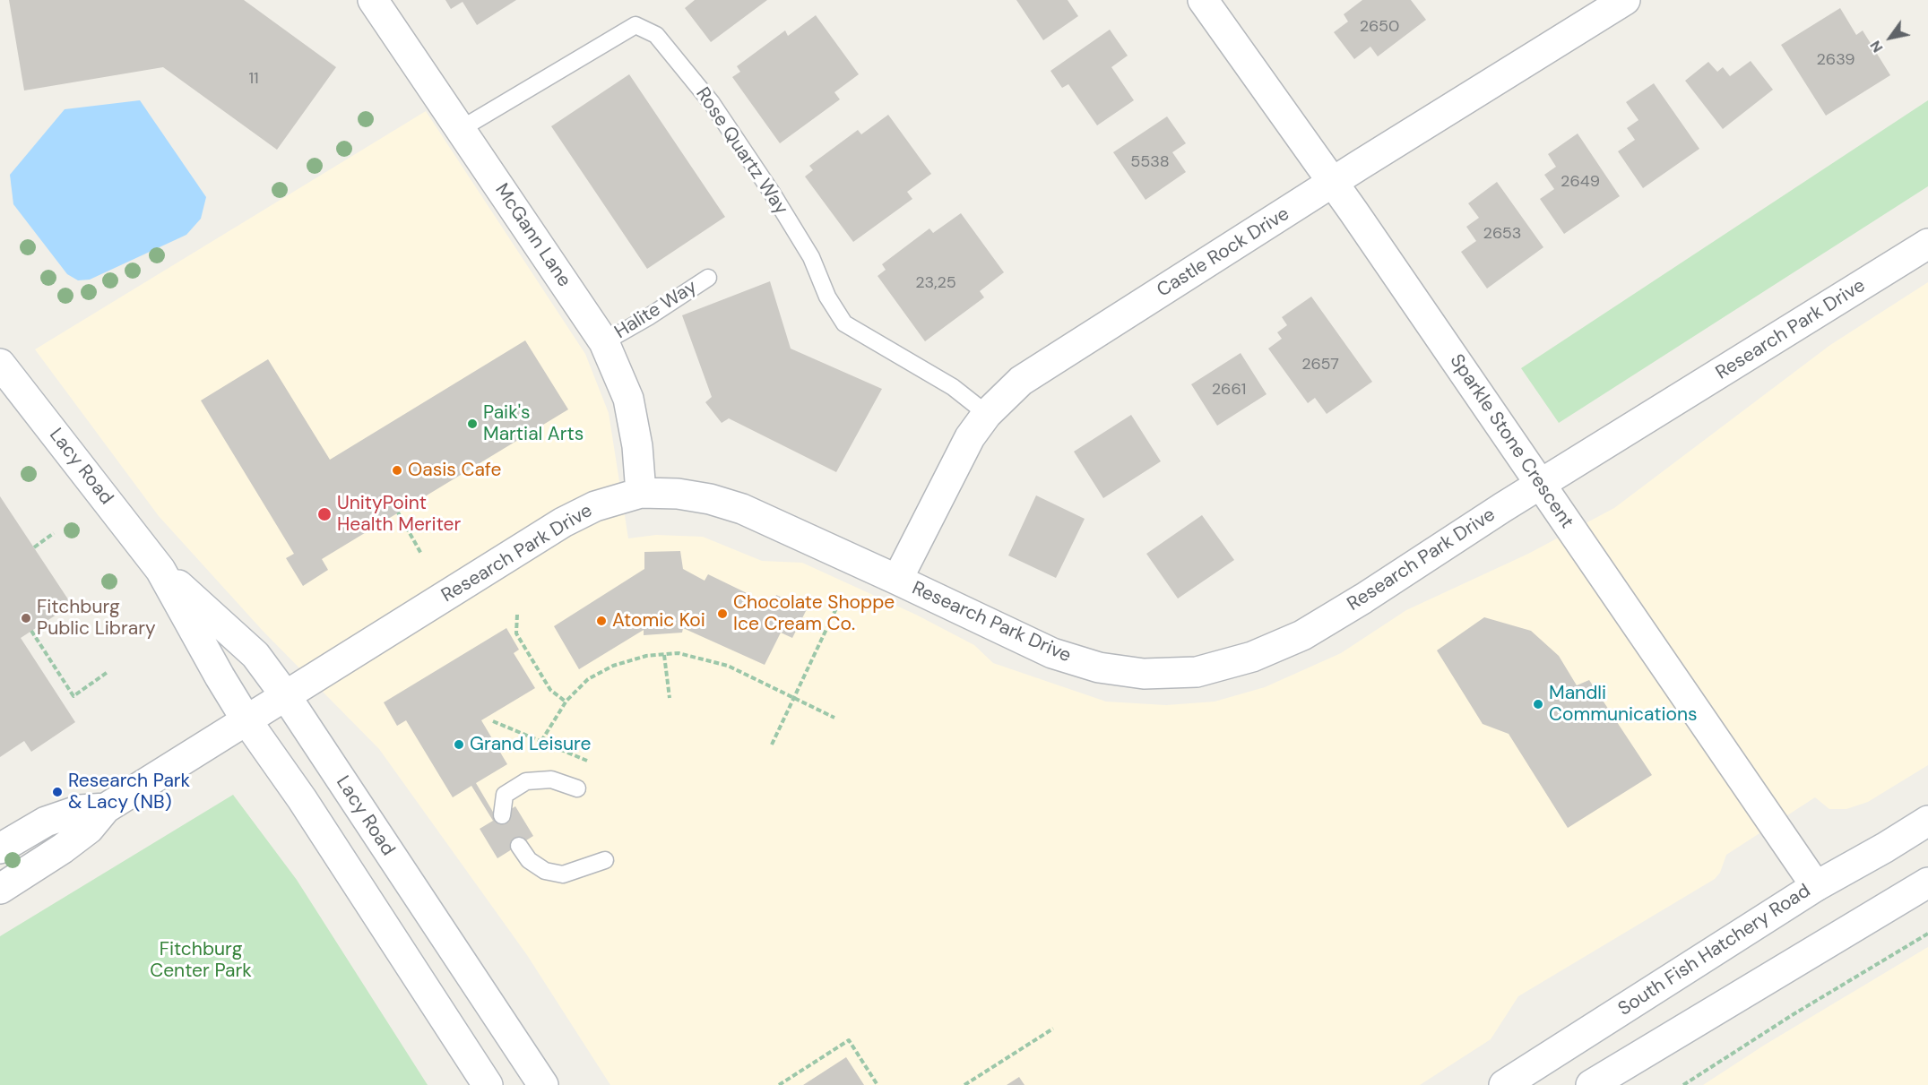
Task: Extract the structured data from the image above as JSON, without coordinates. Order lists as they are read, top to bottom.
{
  "streets": {
    "street": [
      "McGann Lane",
      "Castle Rock Drive",
      "Research Park Drive",
      "Sparkle Stone Crescent",
      "Lacy Road",
      "South Fish Hatchery Road"
    ],
    "lane": ["Rose Quartz Way", "Halite Way"]
  },
  "crossings": [
    ["Rose Quartz Way", "McGann Lane"],
    ["Rose Quartz Way", "Castle Rock Drive"],
    ["McGann Lane", "Halite Way"],
    ["McGann Lane", "Research Park Drive"],
    ["Castle Rock Drive", "Research Park Drive"],
    ["Castle Rock Drive", "Sparkle Stone Crescent"],
    ["Research Park Drive", "Sparkle Stone Crescent"],
    ["Research Park Drive", "Lacy Road"],
    ["Sparkle Stone Crescent", "South Fish Hatchery Road"]
  ],
  "parks": ["Fitchburg Center Park"],
  "places": [
    "Paik's Martial Arts",
    "Oasis Cafe",
    "UnityPoint Health Meriter",
    "Chocolate Shoppe Ice Cream Co.",
    "Fitchburg Public Library",
    "Atomic Koi",
    "Mandli Communications",
    "Grand Leisure",
    "Research Park & Lacy (NB)"
  ],
  "house_numbers": [
    "2650",
    "2639",
    "11",
    "5538",
    "2649",
    "2653",
    "23,25",
    "2657",
    "2661"
  ],
  "north": "bottom left"
}
